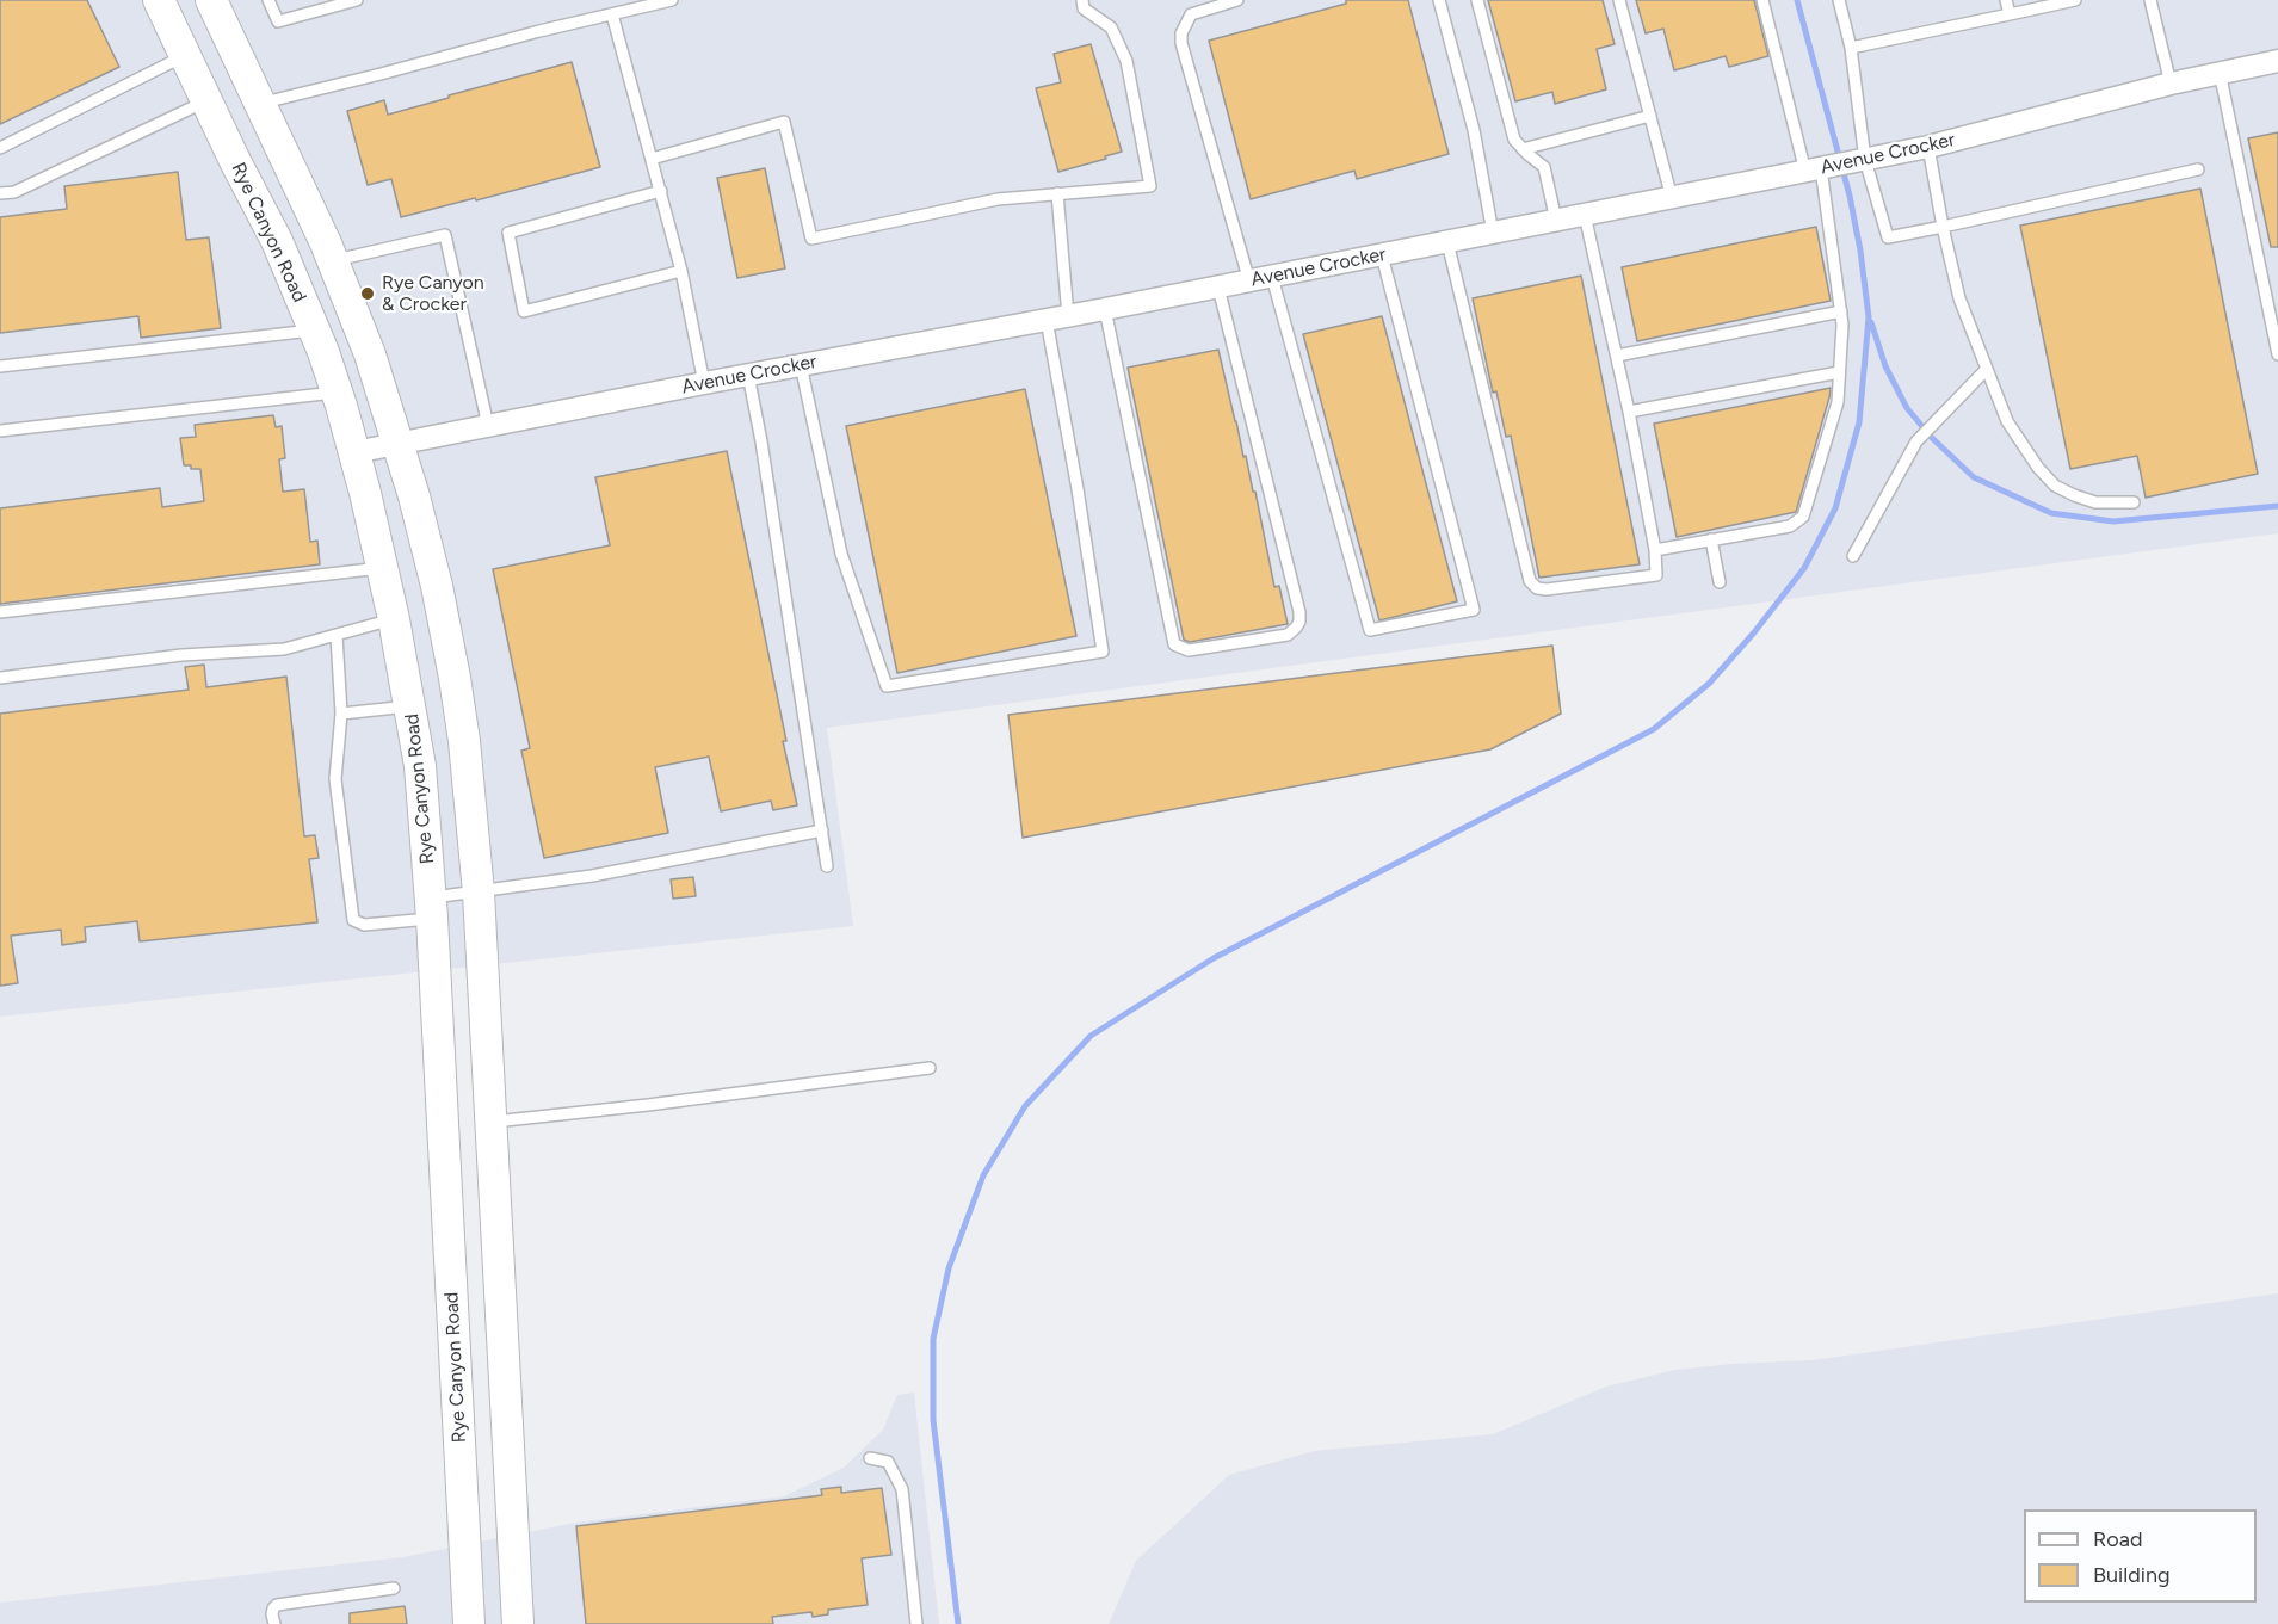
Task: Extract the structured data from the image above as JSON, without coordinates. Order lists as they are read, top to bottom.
{
  "streets": {
    "main road": ["Rye Canyon Road"],
    "street": ["Avenue Crocker"]
  },
  "crossings": [
    ["Avenue Crocker", "Rye Canyon Road"]
  ],
  "places": ["Rye Canyon & Crocker"],
  "legend": ["Road", "Building"]
}
